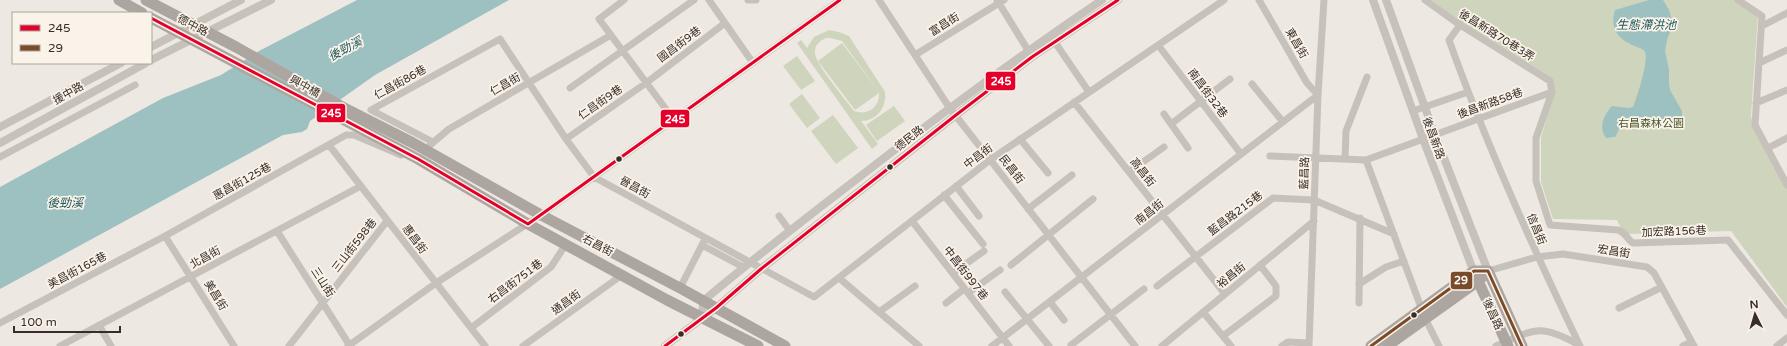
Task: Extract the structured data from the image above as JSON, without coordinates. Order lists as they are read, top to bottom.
{
  "streets": {
    "main road": [
      "德中路",
      "興中橋",
      "右昌街",
      "後昌路"
    ],
    "street": [
      "富昌街",
      "後昌新路70巷3弄",
      "東昌街",
      "國昌街9巷",
      "仁昌街86巷",
      "仁昌街",
      "援中路",
      "南昌街32巷",
      "仁昌街9巷",
      "後昌新路58巷",
      "德民路",
      "後昌新路",
      "中昌街",
      "民昌街",
      "高昌街",
      "藍昌路",
      "惠昌街125巷",
      "晉昌街",
      "南昌街",
      "藍昌路215巷",
      "信昌街",
      "加宏路156巷",
      "惠昌街",
      "三山街598巷",
      "宏昌街",
      "北昌街",
      "美昌街165巷",
      "中昌街997巷",
      "裕昌街",
      "右昌街751巷",
      "三山街",
      "美昌街",
      "通昌街"
    ]
  },
  "crossings": [
    ["富昌街", "民昌街"],
    ["德中路", "興中橋"],
    ["後昌新路70巷3弄", "後昌新路58巷"],
    ["後昌新路70巷3弄", "信昌街"],
    ["後昌新路70巷3弄", "加宏路156巷"],
    ["東昌街", "藍昌路"],
    ["東昌街", "南昌街"],
    ["國昌街9巷", "仁昌街9巷"],
    ["仁昌街86巷", "仁昌街"],
    ["仁昌街86巷", "晉昌街"],
    ["仁昌街86巷", "右昌街"],
    ["仁昌街", "惠昌街125巷"],
    ["仁昌街", "晉昌街"],
    ["仁昌街", "右昌街"],
    ["興中橋", "右昌街"],
    ["南昌街32巷", "中昌街"],
    ["南昌街32巷", "南昌街"],
    ["仁昌街9巷", "晉昌街"],
    ["後昌新路58巷", "後昌新路"],
    ["後昌新路58巷", "信昌街"],
    ["後昌新路58巷", "加宏路156巷"],
    ["德民路", "中昌街"],
    ["德民路", "民昌街"],
    ["德民路", "晉昌街"],
    ["德民路", "右昌街"],
    ["後昌新路", "宏昌街"],
    ["後昌新路", "後昌路"],
    ["中昌街", "民昌街"],
    ["中昌街", "高昌街"],
    ["中昌街", "晉昌街"],
    ["中昌街", "中昌街997巷"],
    ["民昌街", "南昌街"],
    ["高昌街", "南昌街"],
    ["高昌街", "藍昌路215巷"],
    ["高昌街", "裕昌街"],
    ["藍昌路", "南昌街"],
    ["藍昌路", "藍昌路215巷"],
    ["藍昌路", "裕昌街"],
    ["惠昌街125巷", "惠昌街"],
    ["惠昌街125巷", "右昌街"],
    ["惠昌街125巷", "美昌街165巷"],
    ["惠昌街125巷", "美昌街"],
    ["南昌街", "中昌街997巷"],
    ["信昌街", "宏昌街"],
    ["惠昌街", "三山街598巷"],
    ["惠昌街", "北昌街"],
    ["惠昌街", "右昌街751巷"],
    ["三山街598巷", "三山街"],
    ["右昌街", "右昌街751巷"],
    ["右昌街", "通昌街"],
    ["宏昌街", "後昌路"],
    ["北昌街", "三山街"],
    ["北昌街", "美昌街"],
    ["美昌街165巷", "美昌街"]
  ],
  "water": ["生態滯洪池", "後勁溪"],
  "parks": ["右昌森林公園"],
  "lines": ["transit line 245", "transit line 29"],
  "legend": ["245", "29"],
  "scale_bar": "100 m",
  "north": "top"
}
